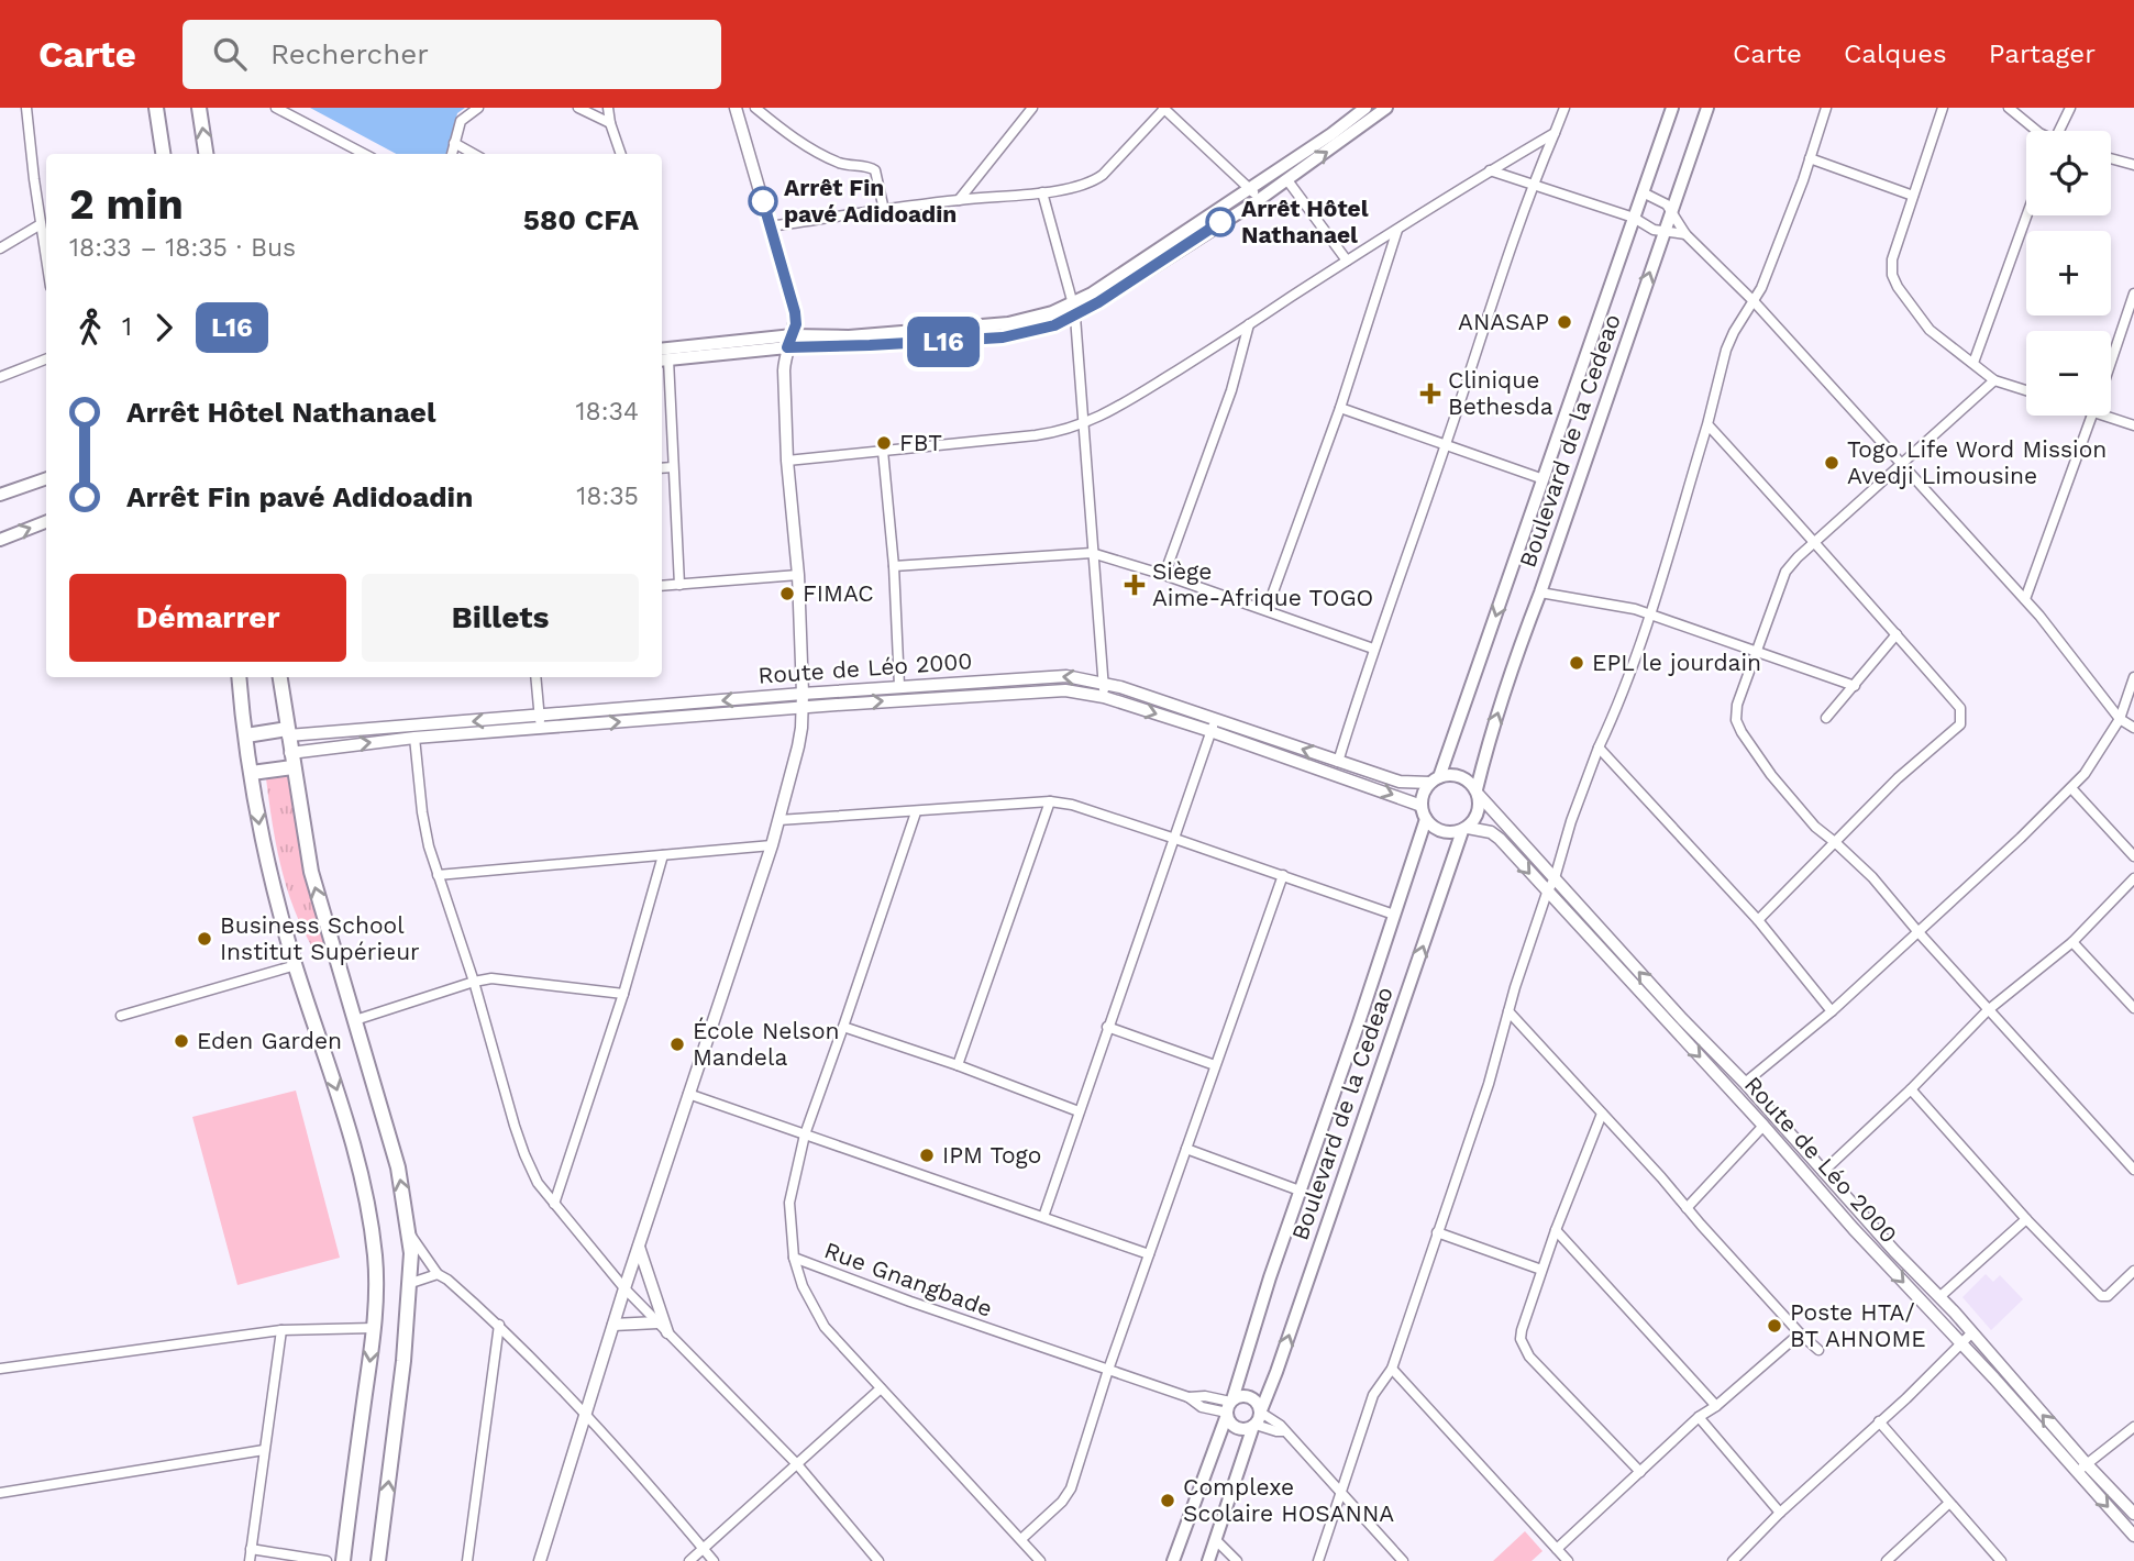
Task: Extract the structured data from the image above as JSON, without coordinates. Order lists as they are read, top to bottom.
{
  "streets": {
    "main road": ["Boulevard de la Cedeao"],
    "street": ["Route de Léo 2000", "Rue Gnangbade"]
  },
  "crossings": [
    ["Boulevard de la Cedeao", "Route de Léo 2000"],
    ["Boulevard de la Cedeao", "Rue Gnangbade"]
  ],
  "places": {
    "other": [
      "Arrêt Fin pavé Adidoadin",
      "Arrêt Hôtel Nathanael",
      "ANASAP",
      "FBT",
      "Togo Life Word Mission Avedji Limousine",
      "FIMAC",
      "EPL le jourdain",
      "Business School Institut Supérieur",
      "Eden Garden",
      "École Nelson Mandela",
      "IPM Togo",
      "Poste HTA/ BT AHNOME",
      "Complexe Scolaire HOSANNA"
    ],
    "health": ["Clinique Bethesda", "Siège Aime-Afrique TOGO"]
  },
  "lines": ["bus line L16"],
  "page": {
    "header": "Carte",
    "search": "Rechercher",
    "nav": ["Carte", "Calques", "Partager"],
    "on_map": "L16",
    "map_buttons": ["+", "−"],
    "heading": ["2 min", "18:33 – 18:35 · Bus", "580 CFA"],
    "legs": ["1", "L16"],
    "list": [
      {
        "name": "Arrêt Hôtel Nathanael",
        "value": "18:34"
      },
      {
        "name": "Arrêt Fin pavé Adidoadin",
        "value": "18:35"
      }
    ],
    "buttons": ["Démarrer", "Billets"]
  }
}
